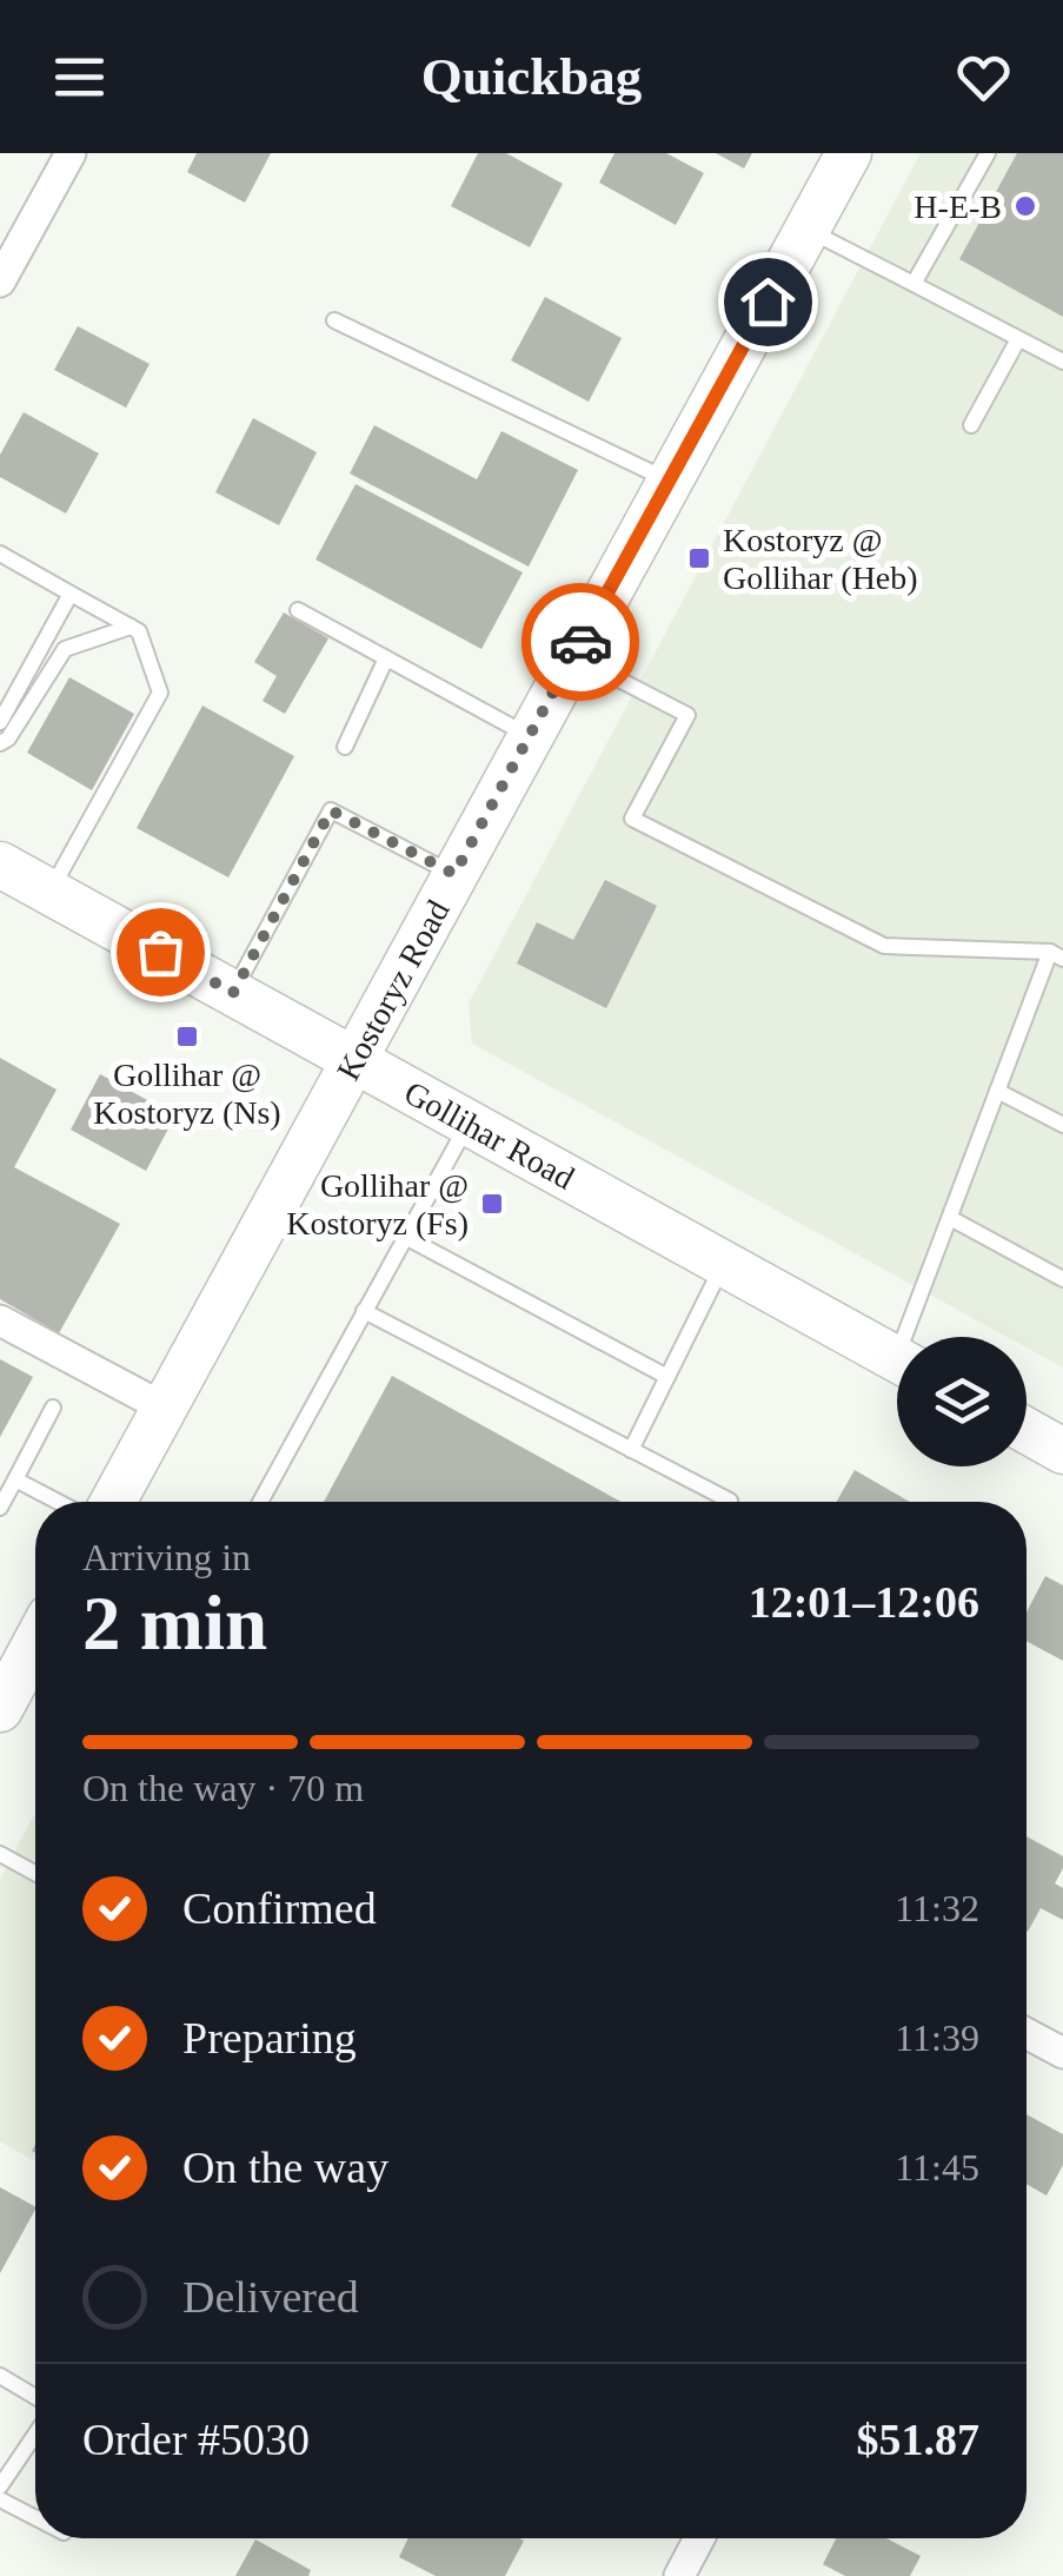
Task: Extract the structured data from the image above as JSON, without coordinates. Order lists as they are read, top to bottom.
{
  "streets": {
    "main road": ["Kostoryz Road", "Gollihar Road"]
  },
  "crossings": [
    ["Kostoryz Road", "Gollihar Road"]
  ],
  "places": {
    "other": ["H-E-B"],
    "transit": ["Kostoryz @ Gollihar (Heb)", "Gollihar @ Kostoryz (Ns)", "Gollihar @ Kostoryz (Fs)"]
  },
  "page": {
    "header": "Quickbag",
    "heading": ["2 min", "Arriving in", "12:01–12:06"],
    "panel": ["Order #5030", "$51.87"],
    "bar": "On the way · 70 m",
    "list": [
      ["Confirmed", "11:32"],
      ["Preparing", "11:39"],
      ["On the way", "11:45"],
      "Delivered"
    ]
  }
}
